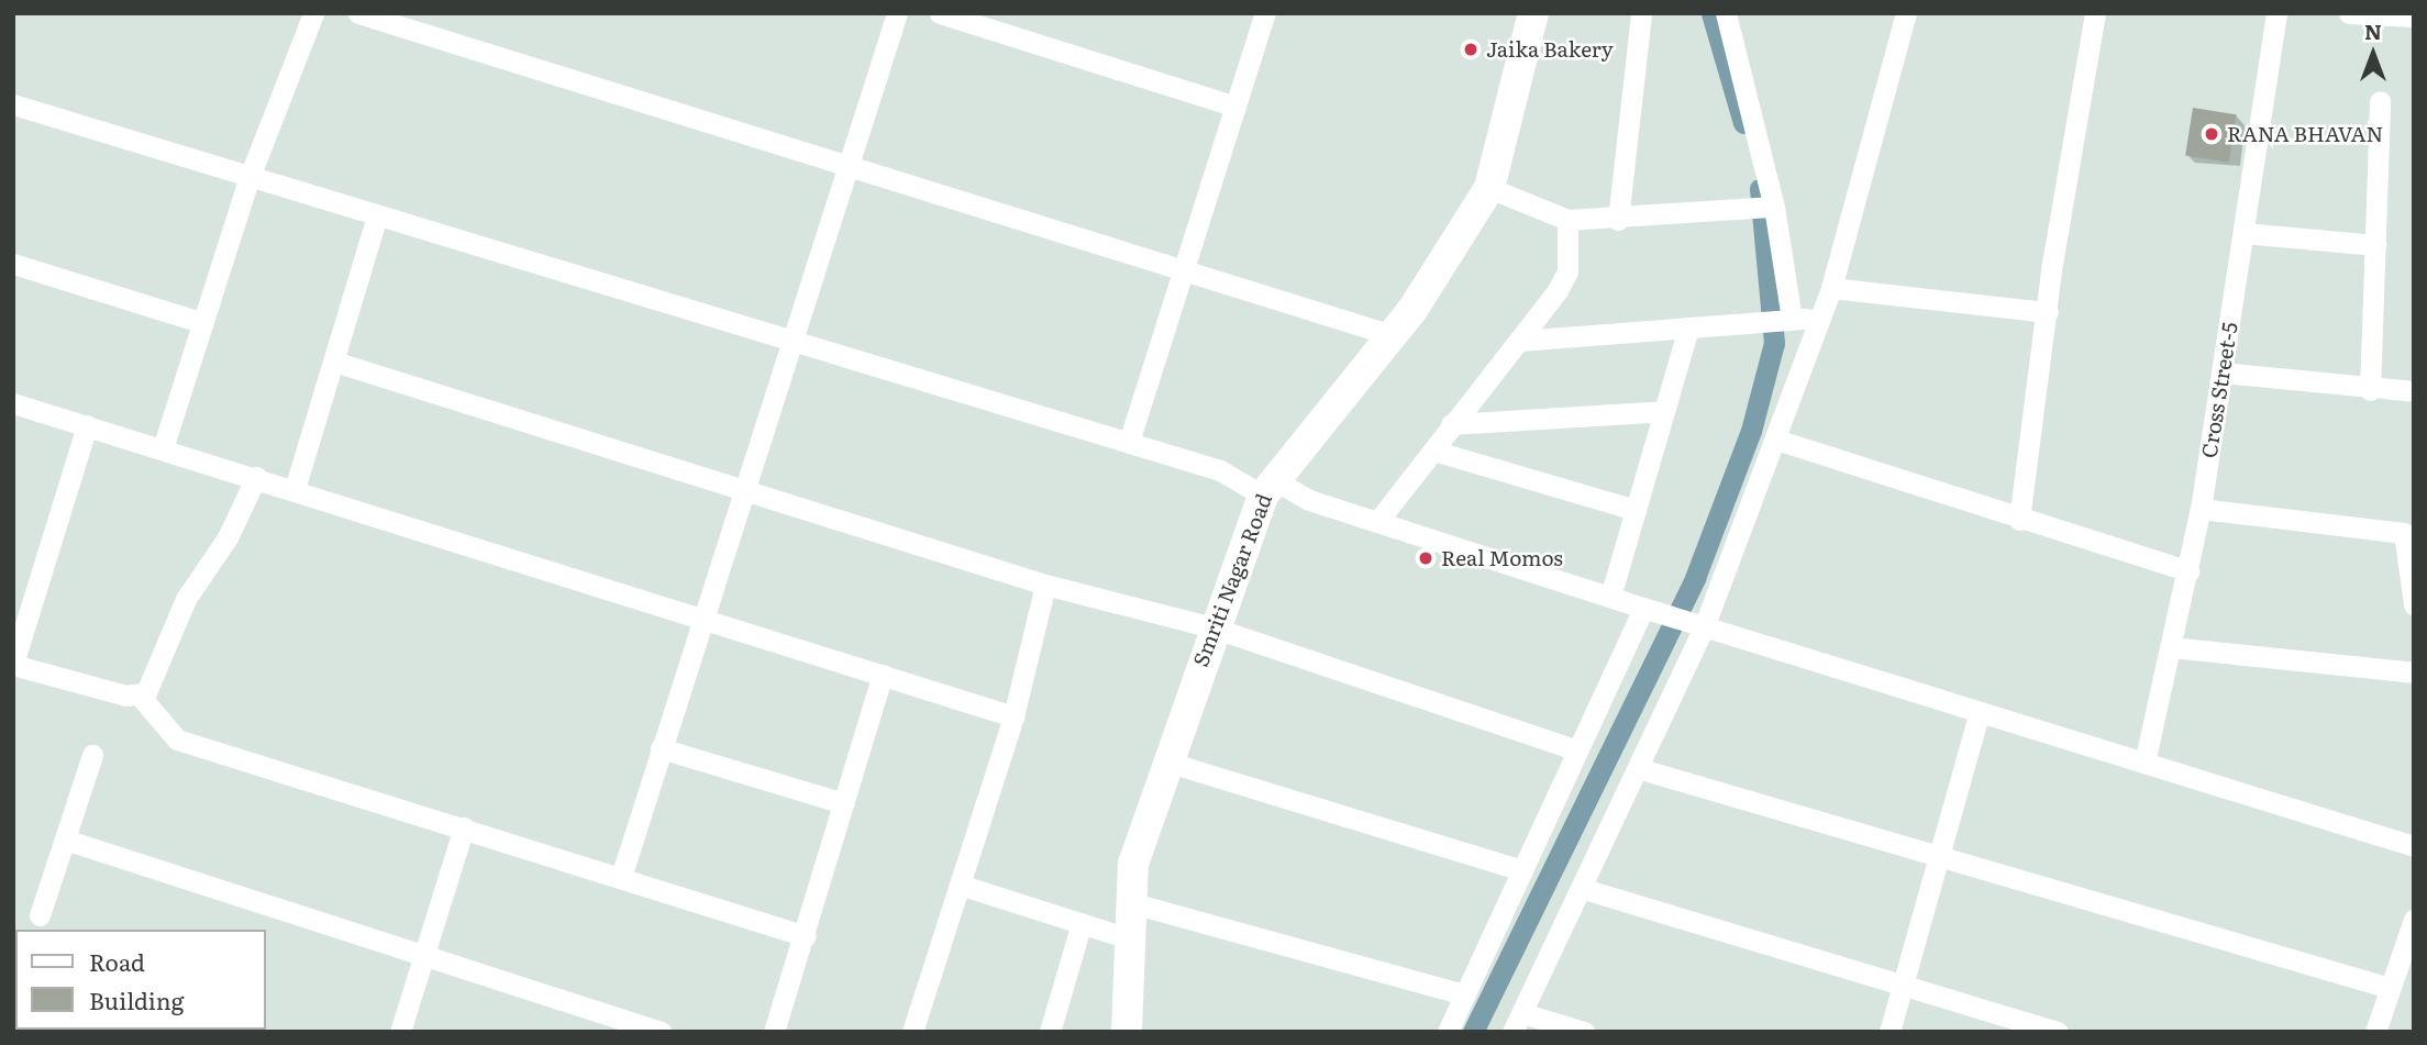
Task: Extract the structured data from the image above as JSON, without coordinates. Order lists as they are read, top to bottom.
{
  "streets": {
    "main road": ["Smriti Nagar Road"],
    "street": ["Cross Street-5"]
  },
  "places": ["Jaika Bakery", "RANA BHAVAN", "Real Momos"],
  "legend": ["Road", "Building"],
  "north": "top"
}
